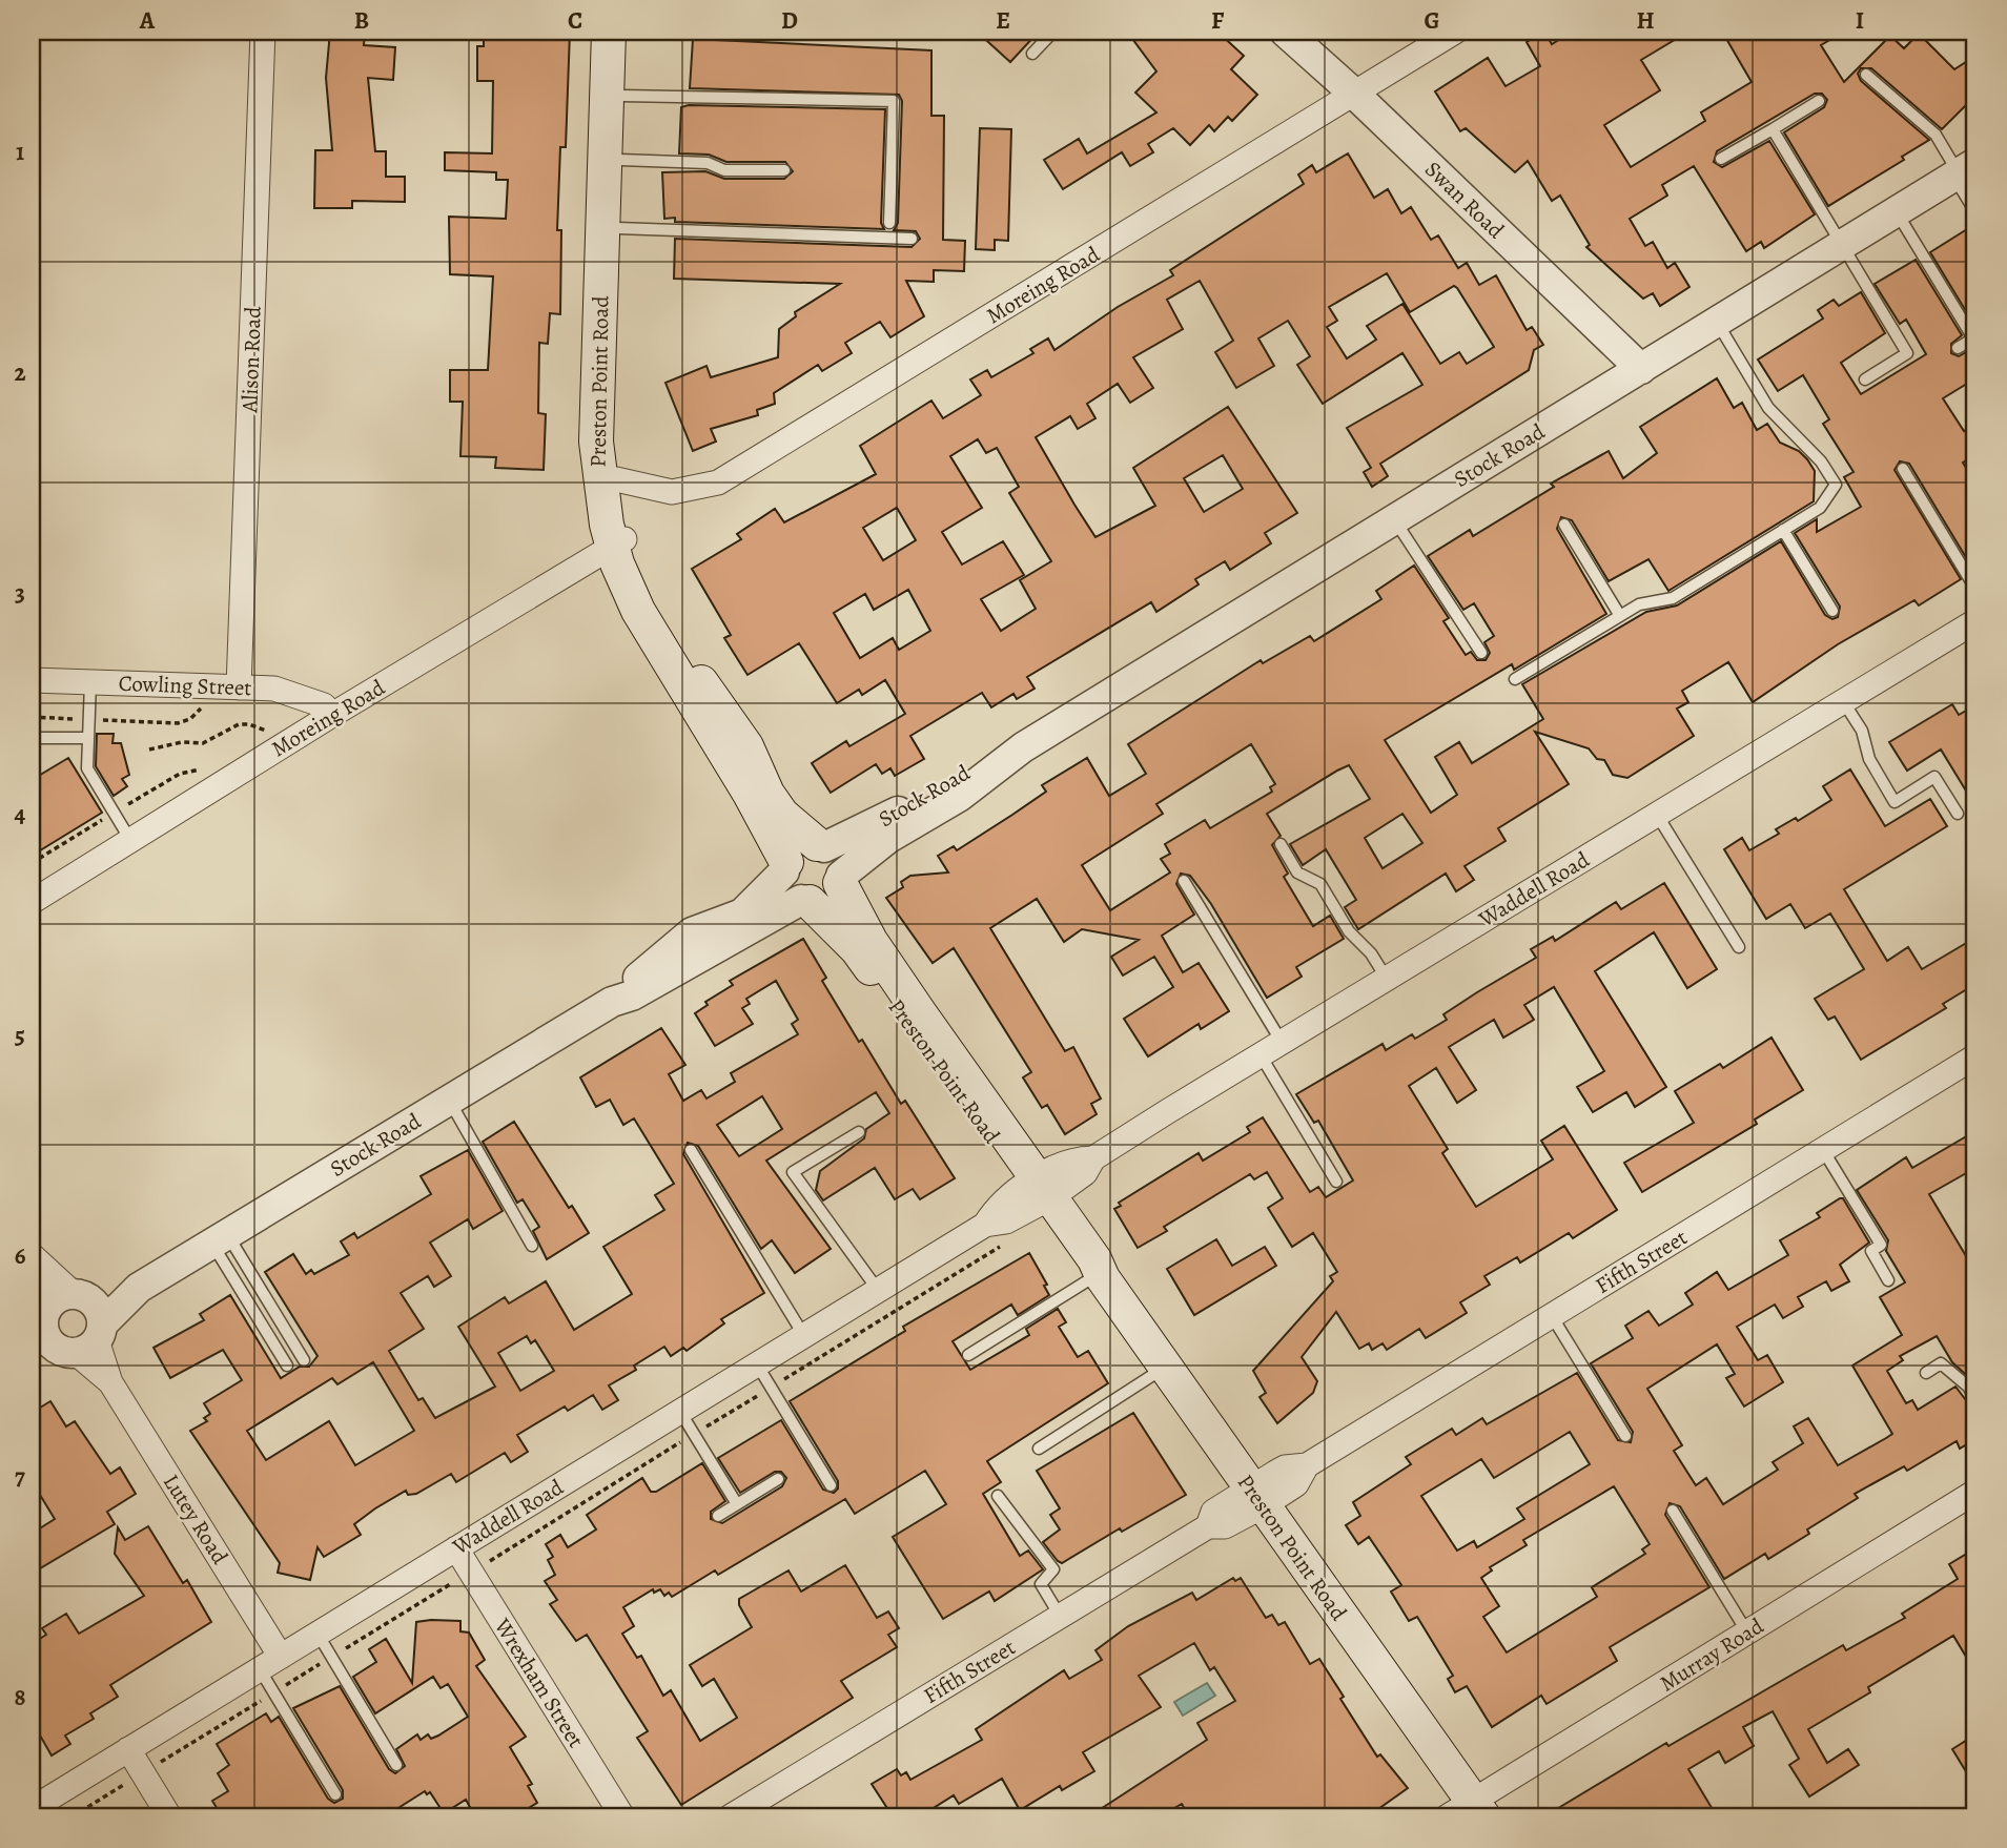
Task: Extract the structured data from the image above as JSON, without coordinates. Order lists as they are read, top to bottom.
{
  "streets": {
    "main road": ["Preston Point Road", "Stock Road"],
    "street": [
      "Swan Road",
      "Moreing Road",
      "Alison Road",
      "Cowling Street",
      "Waddell Road",
      "Fifth Street",
      "Lutey Road",
      "Murray Road",
      "Wrexham Street"
    ]
  },
  "crossings": [
    ["Swan Road", "Moreing Road"],
    ["Swan Road", "Stock Road"],
    ["Moreing Road", "Preston Point Road"],
    ["Moreing Road", "Cowling Street"],
    ["Alison Road", "Cowling Street"],
    ["Preston Point Road", "Stock Road"],
    ["Preston Point Road", "Waddell Road"],
    ["Preston Point Road", "Fifth Street"],
    ["Preston Point Road", "Murray Road"],
    ["Stock Road", "Lutey Road"],
    ["Waddell Road", "Lutey Road"],
    ["Waddell Road", "Wrexham Street"]
  ],
  "grid": {
    "columns": [
      "A",
      "B",
      "C",
      "D",
      "E",
      "F",
      "G",
      "H",
      "I"
    ],
    "rows": [
      "1",
      "2",
      "3",
      "4",
      "5",
      "6",
      "7",
      "8"
    ]
  }
}
